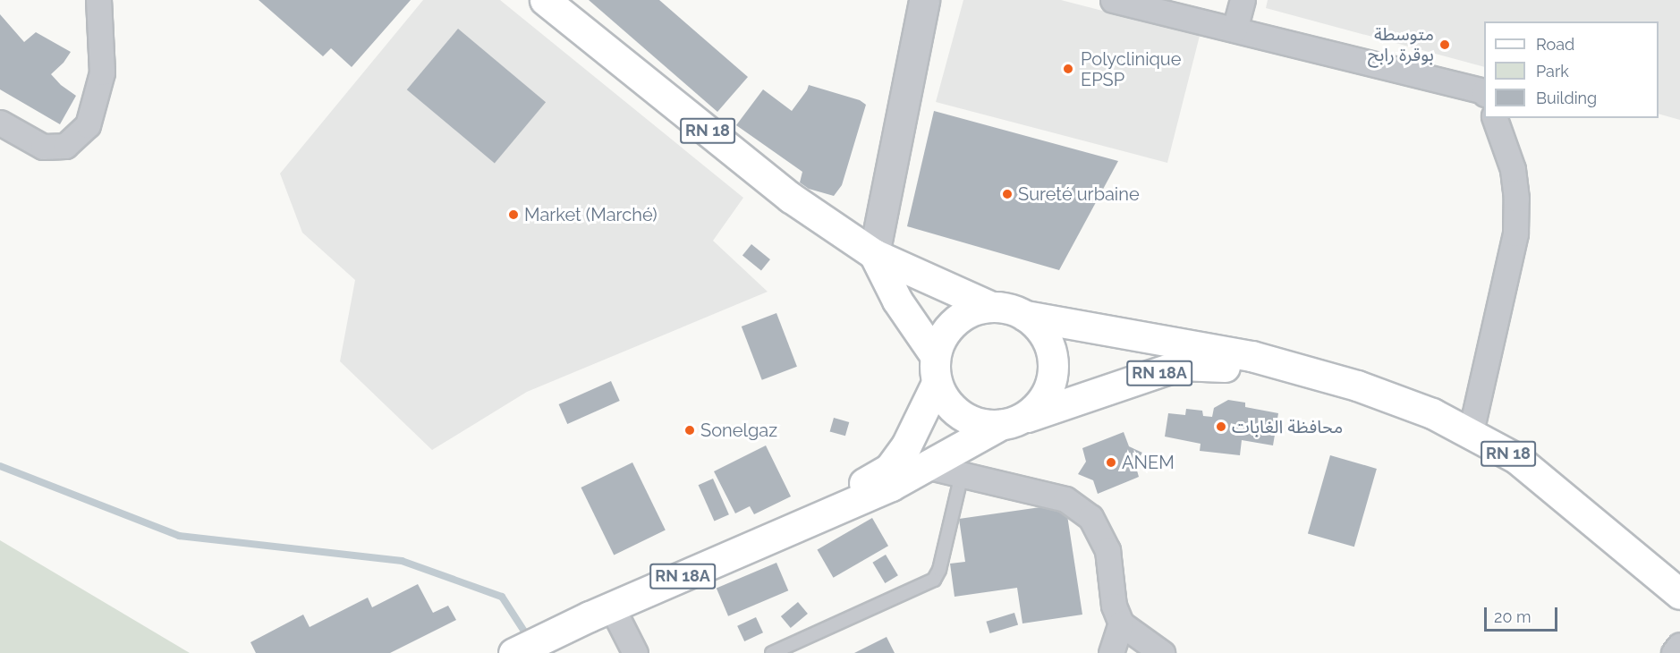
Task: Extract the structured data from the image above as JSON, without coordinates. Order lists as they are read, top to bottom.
{
  "streets": {
    "main road": ["RN 18", "RN 18A"]
  },
  "crossings": [
    ["RN 18", "RN 18A"]
  ],
  "places": [
    "متوسطة بوقرة رابح",
    "Polyclinique EPSP",
    "Sureté urbaine",
    "Market (Marché)",
    "محافظة الغابات",
    "Sonelgaz",
    "ANEM"
  ],
  "legend": ["Road", "Park", "Building"],
  "scale_bar": "20 m"
}
